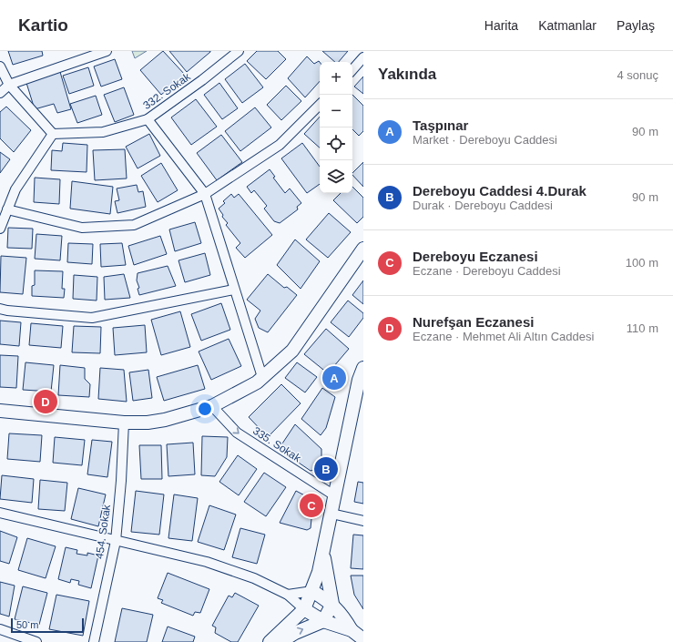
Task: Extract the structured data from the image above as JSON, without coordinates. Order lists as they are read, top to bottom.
{
  "streets": {
    "street": ["332. Sokak", "335. Sokak", "454. Sokak"]
  },
  "one_way": ["335. Sokak"],
  "scale_bar": "50 m",
  "page": {
    "header": "Kartio",
    "nav": ["Harita", "Katmanlar", "Paylaş"],
    "heading": ["Yakında", "4 sonuç"],
    "map_buttons": ["+", "−"],
    "list": [
      {
        "mark": "A",
        "name": "Taşpınar",
        "note": "Market · Dereboyu Caddesi",
        "value": "90 m"
      },
      {
        "mark": "B",
        "name": "Dereboyu Caddesi 4.Durak",
        "note": "Durak · Dereboyu Caddesi",
        "value": "90 m"
      },
      {
        "mark": "C",
        "name": "Dereboyu Eczanesi",
        "note": "Eczane · Dereboyu Caddesi",
        "value": "100 m"
      },
      {
        "mark": "D",
        "name": "Nurefşan Eczanesi",
        "note": "Eczane · Mehmet Ali Altın Caddesi",
        "value": "110 m"
      }
    ],
    "pins": [
      "A",
      "D",
      "B",
      "C"
    ],
    "scale": "50 m"
  }
}
